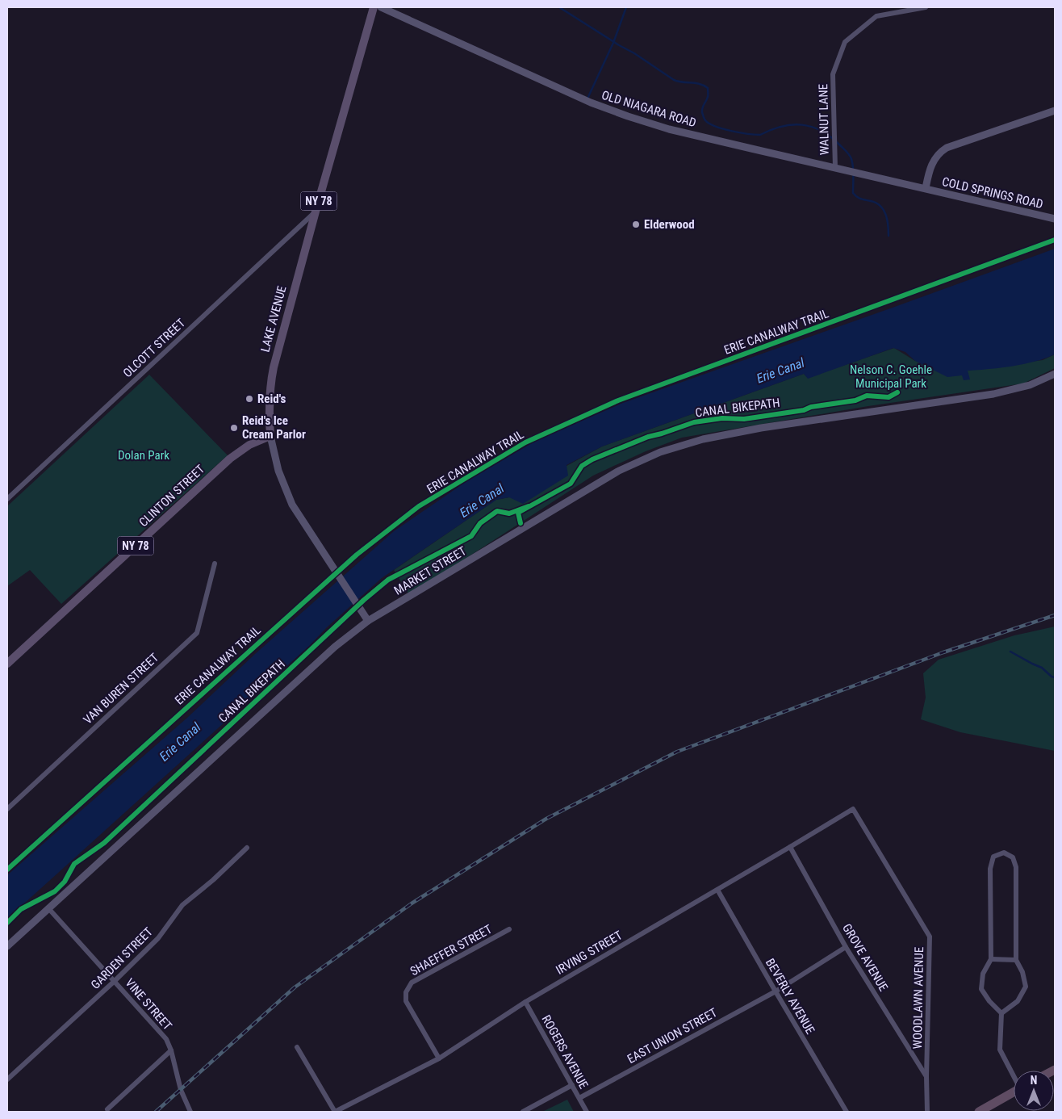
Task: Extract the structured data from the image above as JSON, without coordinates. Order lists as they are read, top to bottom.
{
  "streets": {
    "main road": ["NY 78", "LAKE AVENUE", "CLINTON STREET"],
    "street": [
      "OLD NIAGARA ROAD",
      "WALNUT LANE",
      "COLD SPRINGS ROAD",
      "OLCOTT STREET",
      "MARKET STREET",
      "VAN BUREN STREET",
      "SHAEFFER STREET",
      "IRVING STREET",
      "GROVE AVENUE",
      "GARDEN STREET",
      "BEVERLY AVENUE",
      "WOODLAWN AVENUE",
      "VINE STREET",
      "EAST UNION STREET",
      "ROGERS AVENUE"
    ],
    "cycle path": ["ERIE CANALWAY TRAIL", "CANAL BIKEPATH"]
  },
  "crossings": [
    ["OLD NIAGARA ROAD", "WALNUT LANE"],
    ["OLD NIAGARA ROAD", "COLD SPRINGS ROAD"],
    ["LAKE AVENUE", "OLCOTT STREET"],
    ["LAKE AVENUE", "CLINTON STREET"],
    ["LAKE AVENUE", "MARKET STREET"],
    ["MARKET STREET", "VINE STREET"],
    ["SHAEFFER STREET", "IRVING STREET"],
    ["IRVING STREET", "GROVE AVENUE"],
    ["IRVING STREET", "BEVERLY AVENUE"],
    ["IRVING STREET", "WOODLAWN AVENUE"],
    ["IRVING STREET", "ROGERS AVENUE"],
    ["GROVE AVENUE", "WOODLAWN AVENUE"],
    ["GROVE AVENUE", "EAST UNION STREET"],
    ["GARDEN STREET", "VINE STREET"],
    ["BEVERLY AVENUE", "EAST UNION STREET"],
    ["EAST UNION STREET", "ROGERS AVENUE"]
  ],
  "water": ["Erie Canal"],
  "parks": ["Nelson C. Goehle Municipal Park", "Dolan Park"],
  "places": ["Elderwood", "Reid's", "Reid's Ice Cream Parlor"],
  "north": "top"
}
